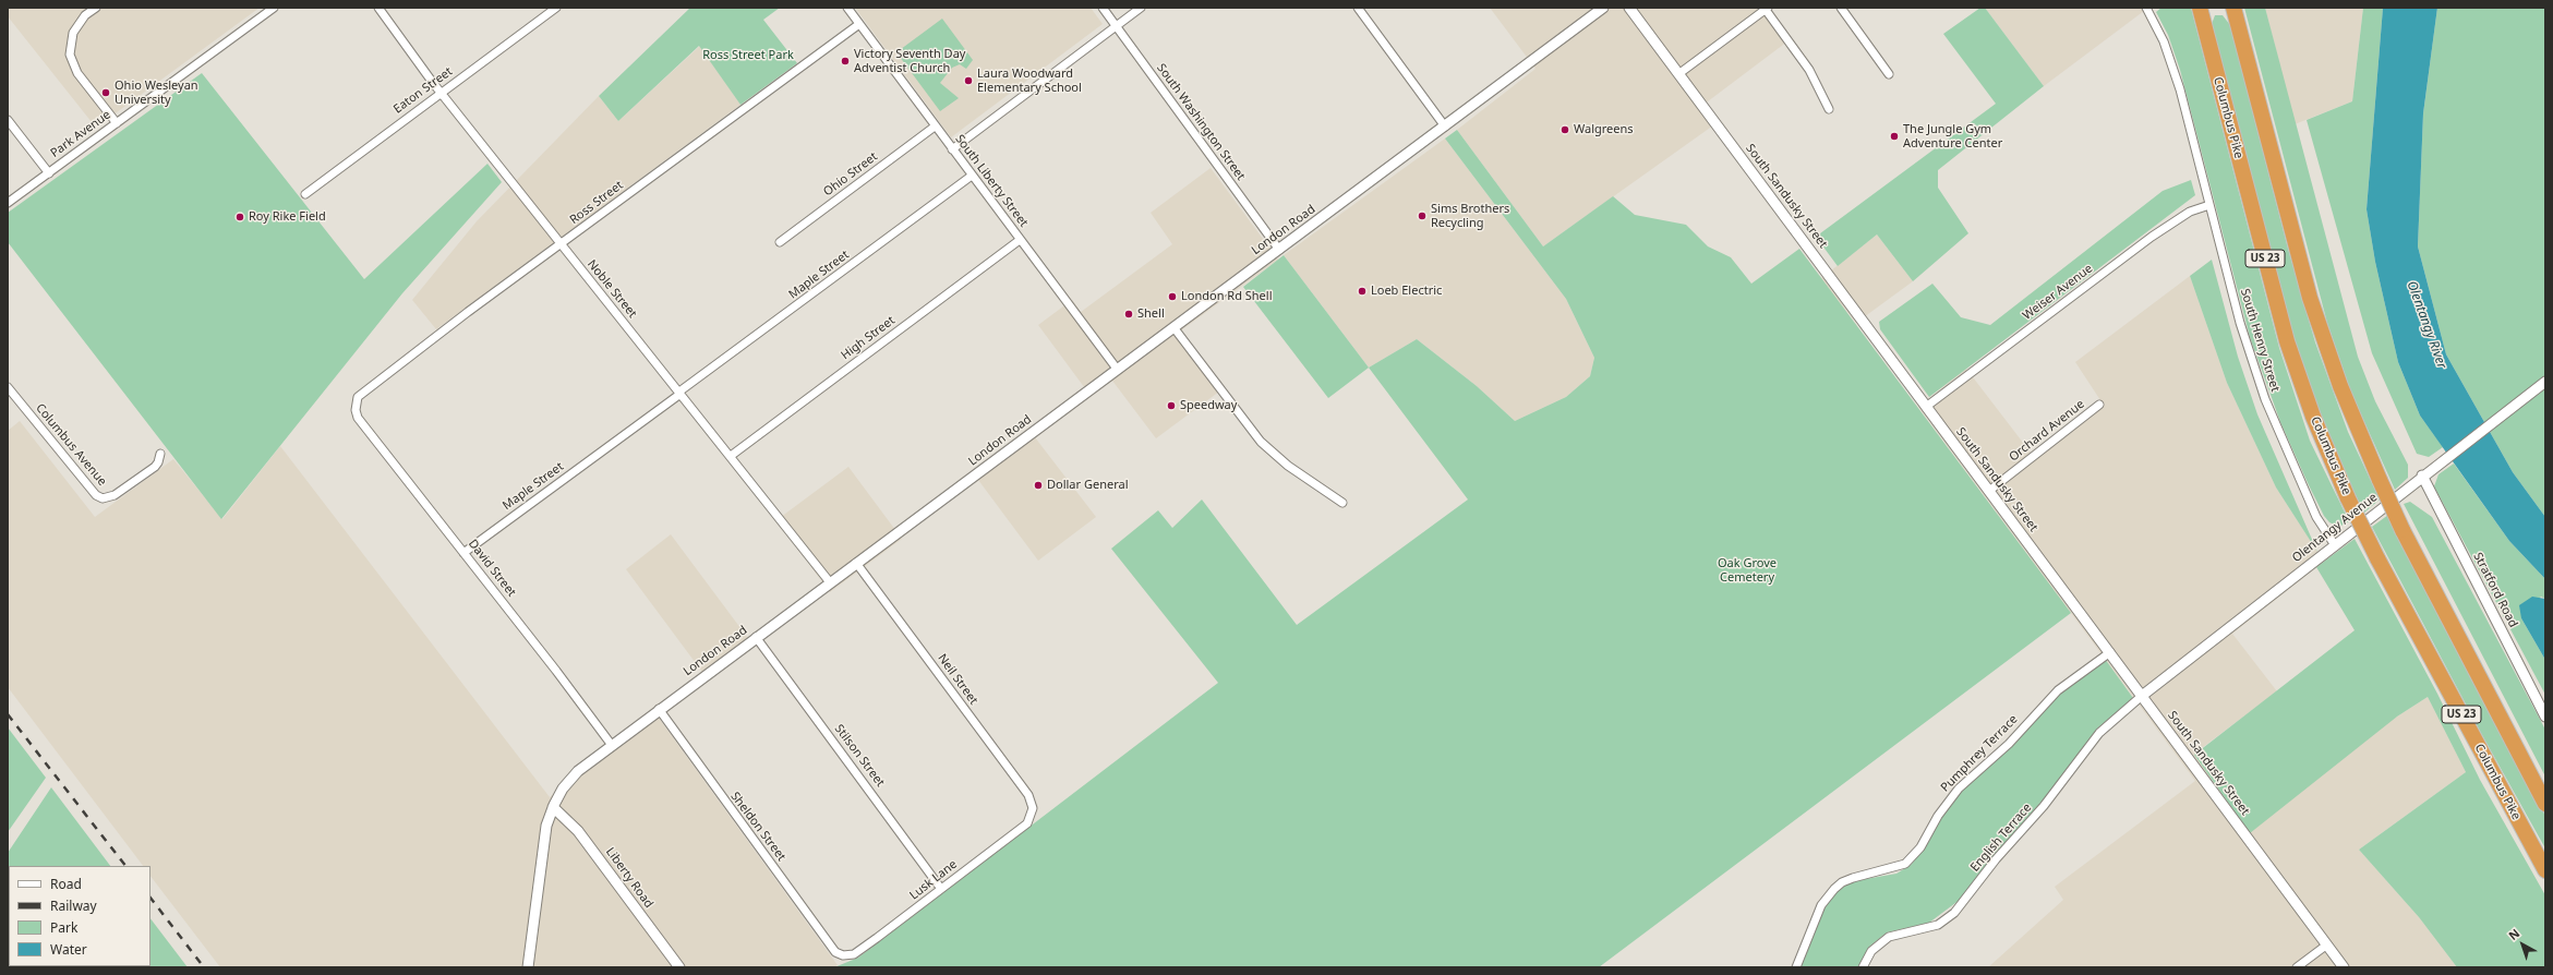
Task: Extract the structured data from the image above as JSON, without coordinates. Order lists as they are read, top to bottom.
{
  "streets": {
    "highway": ["Columbus Pike", "US 23"],
    "street": [
      "Eaton Street",
      "South Washington Street",
      "Park Avenue",
      "Ohio Street",
      "South Liberty Street",
      "South Sandusky Street",
      "Ross Street",
      "London Road",
      "Maple Street",
      "Noble Street",
      "Weiser Avenue",
      "High Street",
      "South Henry Street",
      "Orchard Avenue",
      "Columbus Avenue",
      "Olentangy Avenue",
      "David Street",
      "Stratford Road",
      "Neil Street",
      "Pumphrey Terrace",
      "Stilson Street",
      "Sheldon Street",
      "English Terrace",
      "Liberty Road",
      "Lusk Lane"
    ]
  },
  "crossings": [
    ["Eaton Street", "Noble Street"],
    ["South Washington Street", "London Road"],
    ["Ohio Street", "South Liberty Street"],
    ["South Liberty Street", "Ross Street"],
    ["South Liberty Street", "London Road"],
    ["South Liberty Street", "Maple Street"],
    ["South Liberty Street", "High Street"],
    ["South Sandusky Street", "Weiser Avenue"],
    ["South Sandusky Street", "Orchard Avenue"],
    ["South Sandusky Street", "Olentangy Avenue"],
    ["South Sandusky Street", "Pumphrey Terrace"],
    ["South Sandusky Street", "English Terrace"],
    ["Ross Street", "Noble Street"],
    ["Ross Street", "David Street"],
    ["London Road", "Noble Street"],
    ["London Road", "David Street"],
    ["London Road", "Neil Street"],
    ["London Road", "Stilson Street"],
    ["London Road", "Sheldon Street"],
    ["London Road", "Liberty Road"],
    ["Maple Street", "Noble Street"],
    ["Maple Street", "David Street"],
    ["Noble Street", "High Street"],
    ["Weiser Avenue", "South Henry Street"],
    ["South Henry Street", "Olentangy Avenue"],
    ["Olentangy Avenue", "Stratford Road"],
    ["Olentangy Avenue", "English Terrace"],
    ["Neil Street", "Lusk Lane"],
    ["Stilson Street", "Lusk Lane"],
    ["Sheldon Street", "Lusk Lane"]
  ],
  "water": ["Olentangy River"],
  "parks": ["Ross Street Park", "Oak Grove Cemetery"],
  "places": [
    "Victory Seventh Day Adventist Church",
    "Laura Woodward Elementary School",
    "Ohio Wesleyan University",
    "Walgreens",
    "The Jungle Gym Adventure Center",
    "Sims Brothers Recycling",
    "Roy Rike Field",
    "Loeb Electric",
    "London Rd Shell",
    "Shell",
    "Speedway",
    "Dollar General"
  ],
  "legend": [
    "Road",
    "Railway",
    "Park",
    "Water"
  ],
  "north": "top left"
}
